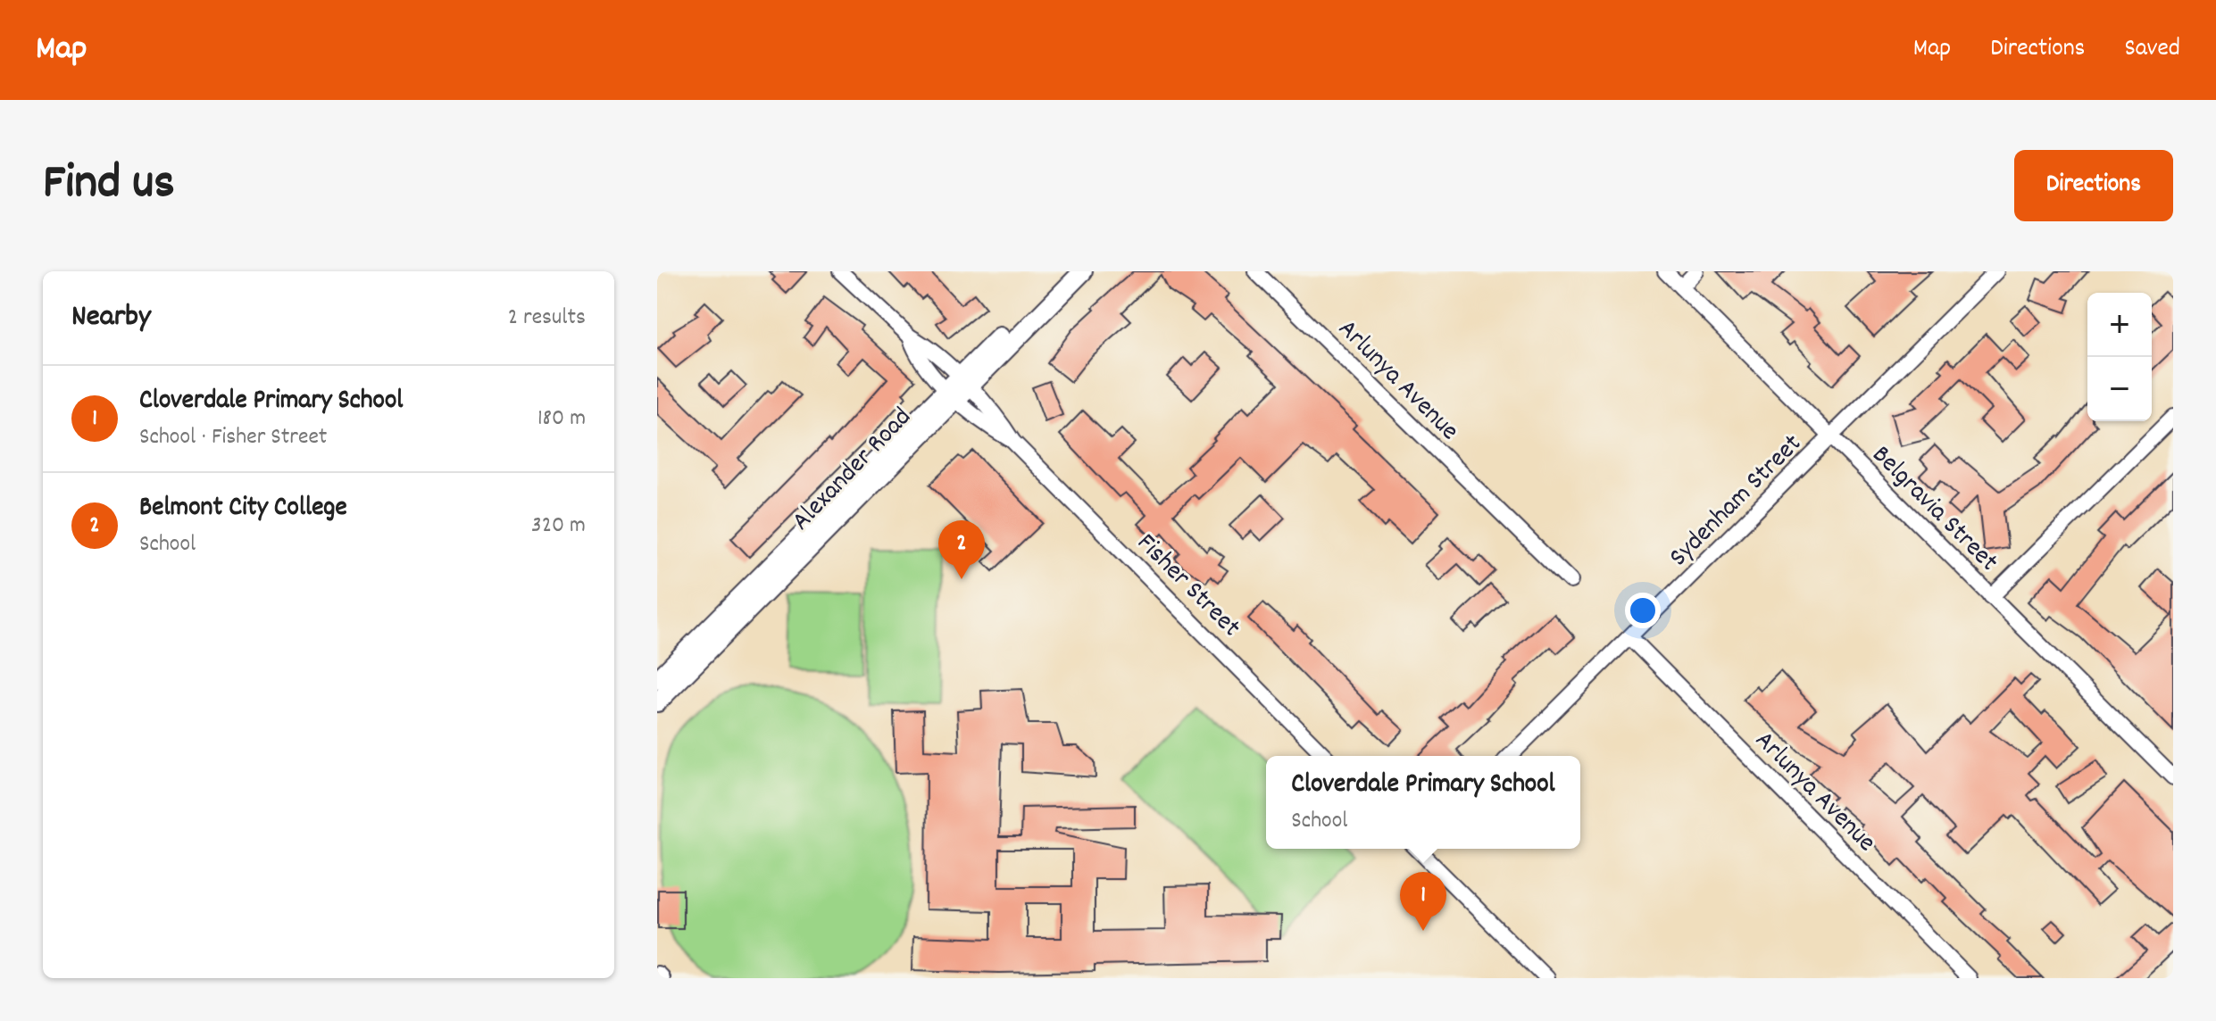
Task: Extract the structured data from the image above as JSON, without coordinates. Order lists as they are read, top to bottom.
{
  "streets": {
    "main road": ["Alexander Road"],
    "street": [
      "Arlunya Avenue",
      "Sydenham Street",
      "Belgravia Street",
      "Fisher Street"
    ]
  },
  "crossings": [
    ["Arlunya Avenue", "Sydenham Street"],
    ["Alexander Road", "Fisher Street"],
    ["Sydenham Street", "Belgravia Street"]
  ],
  "page": {
    "header": "Map",
    "nav": ["Map", "Directions", "Saved"],
    "title": "Find us",
    "buttons": "Directions",
    "heading": ["Nearby", "2 results"],
    "map_buttons": ["+", "−"],
    "list": [
      {
        "mark": "1",
        "name": "Cloverdale Primary School",
        "note": "School · Fisher Street",
        "value": "180 m"
      },
      {
        "mark": "2",
        "name": "Belmont City College",
        "note": "School",
        "value": "320 m"
      }
    ],
    "pins": ["2", "1"],
    "popup": ["Cloverdale Primary School", "School"]
  }
}
